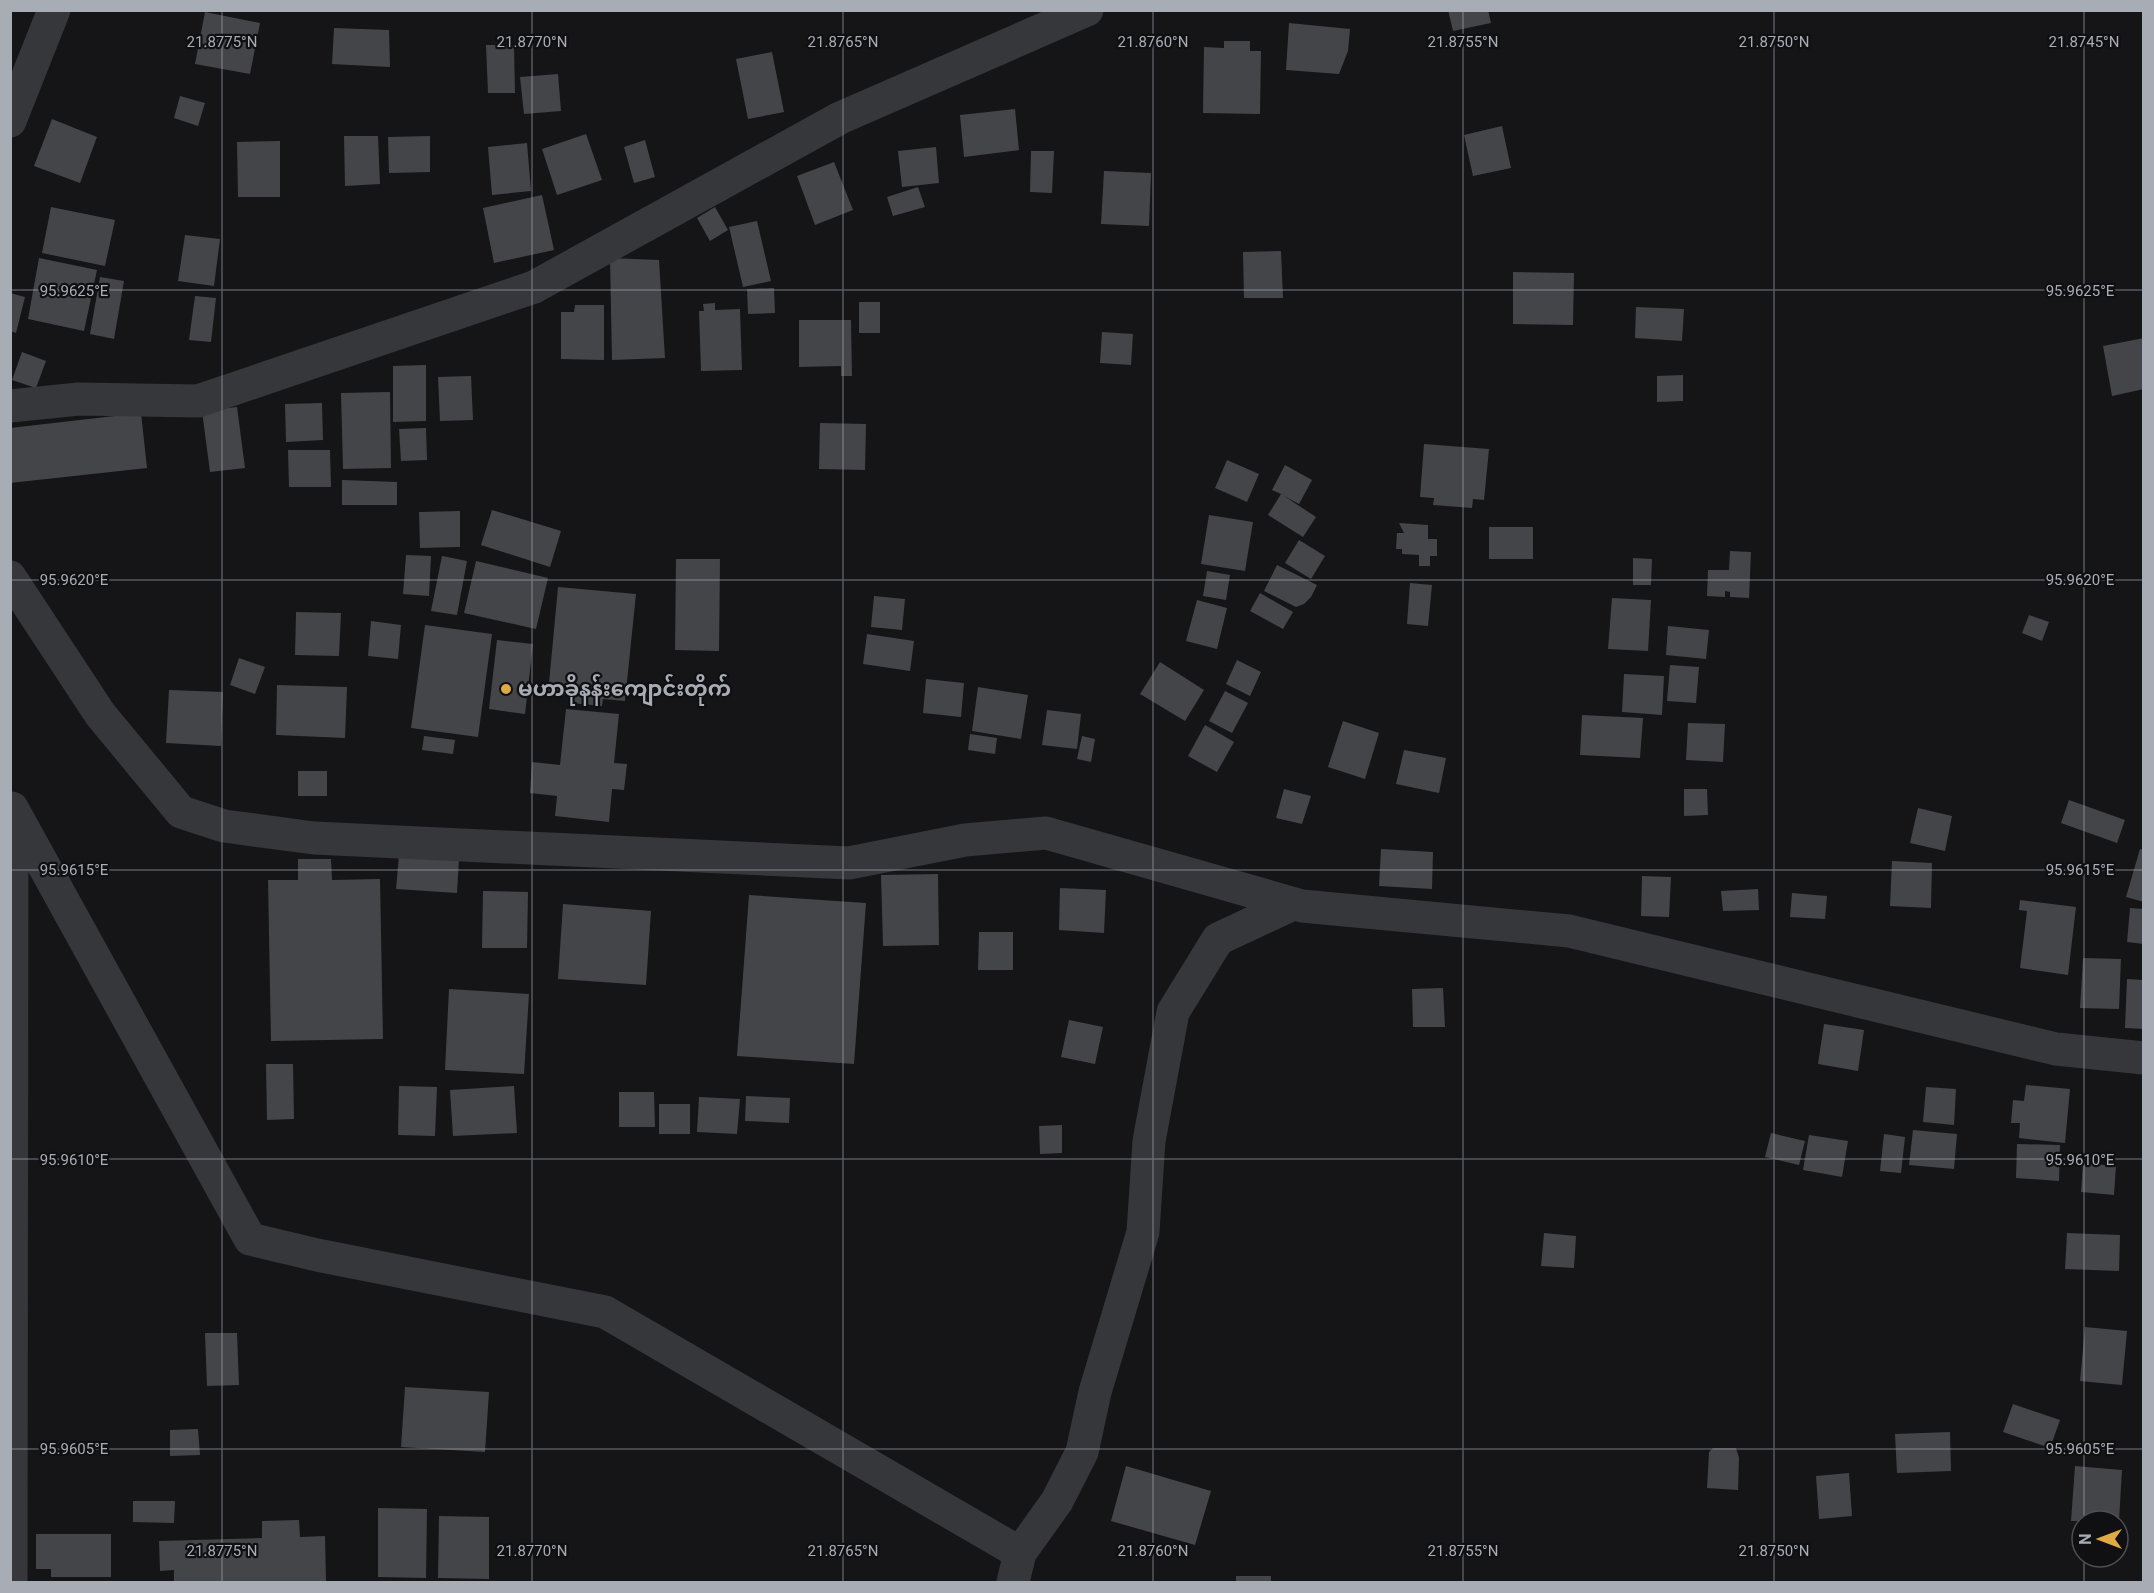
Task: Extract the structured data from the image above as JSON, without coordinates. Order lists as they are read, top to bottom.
{
  "places": ["မဟာခိုနန်းကျောင်းတိုက်"],
  "north": "left",
  "coordinates": [
    "21.8775°N",
    "21.8770°N",
    "21.8765°N",
    "21.8760°N",
    "21.8755°N",
    "21.8750°N",
    "21.8745°N",
    "95.9625°E",
    "95.9620°E",
    "95.9615°E",
    "95.9610°E",
    "95.9605°E"
  ]
}
